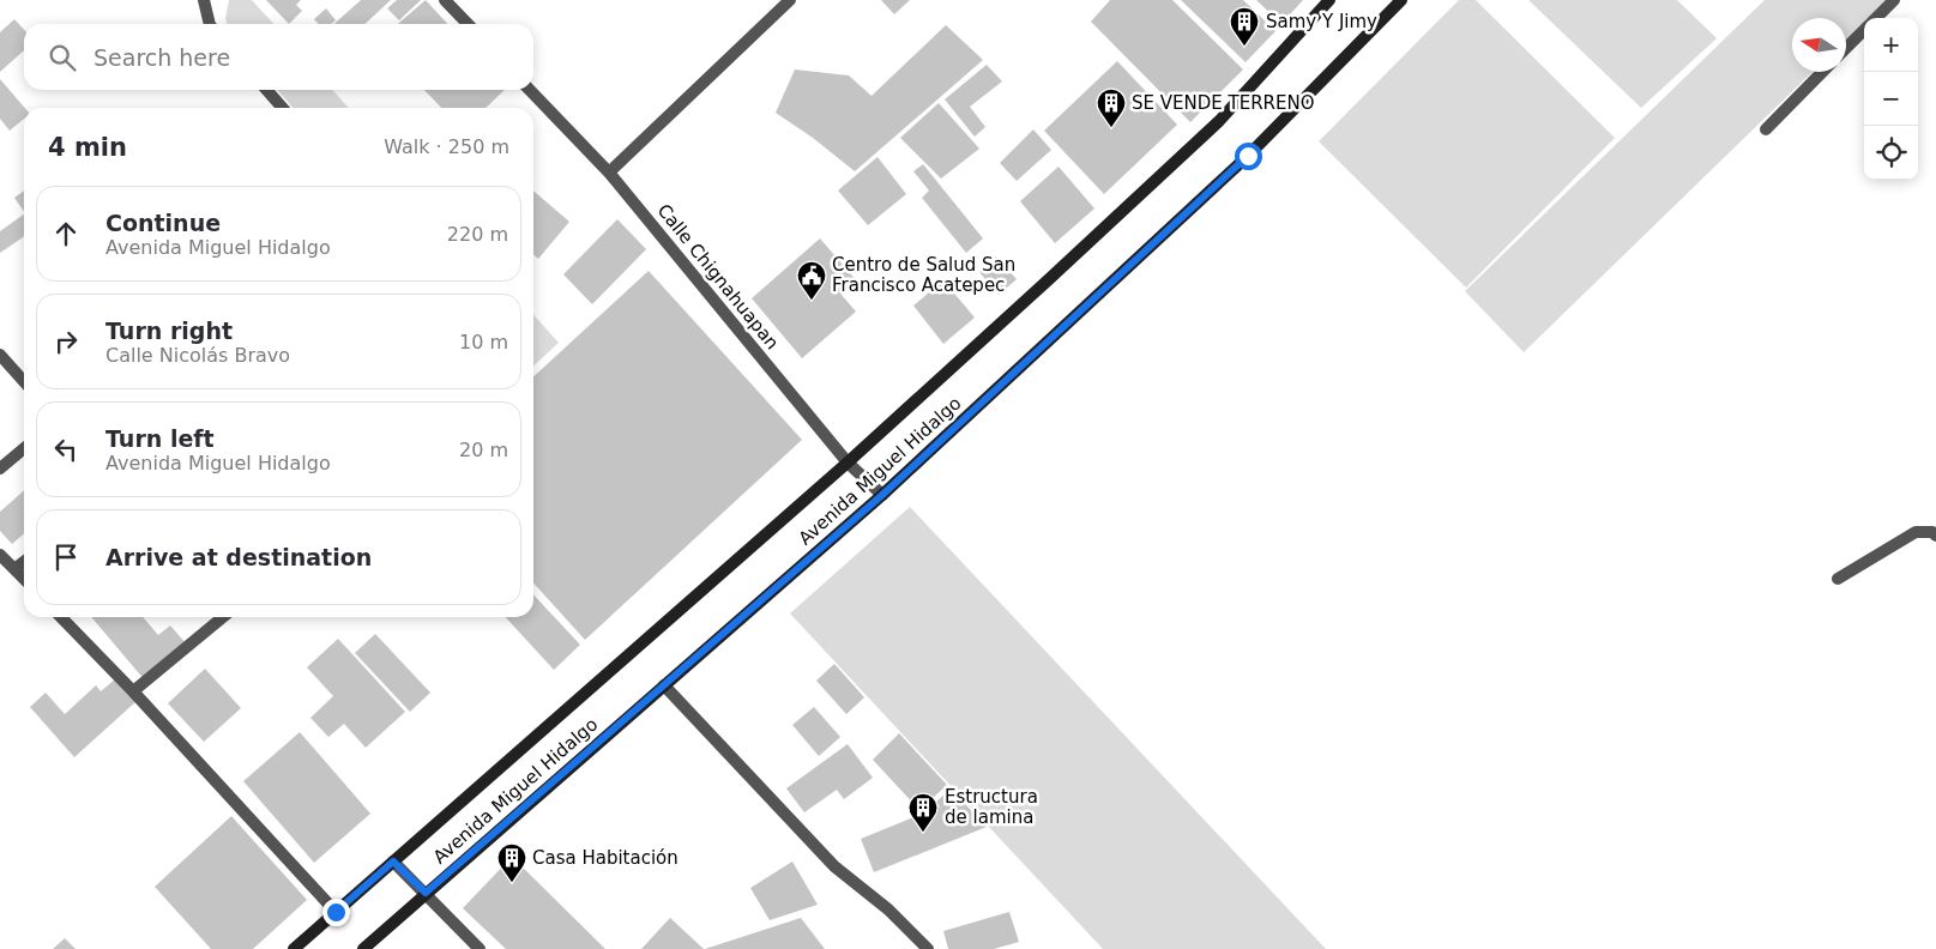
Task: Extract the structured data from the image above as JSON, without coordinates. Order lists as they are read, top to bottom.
{
  "streets": {
    "main road": ["Avenida Miguel Hidalgo"],
    "street": ["Calle Chignahuapan"]
  },
  "crossings": [
    ["Calle Chignahuapan", "Avenida Miguel Hidalgo"]
  ],
  "places": {
    "building": [
      "Samy Y Jimy",
      "SE VENDE TERRENO",
      "Estructura de lamina",
      "Casa Habitación"
    ],
    "public building": ["Centro de Salud San Francisco Acatepec"]
  },
  "north": "left",
  "page": {
    "map_buttons": ["+", "−"],
    "search": "Search here",
    "heading": ["4 min", "Walk · 250 m"],
    "list": [
      ["Continue", "Avenida Miguel Hidalgo", "220 m"],
      ["Turn right", "Calle Nicolás Bravo", "10 m"],
      ["Turn left", "Avenida Miguel Hidalgo", "20 m"],
      "Arrive at destination"
    ]
  }
}
